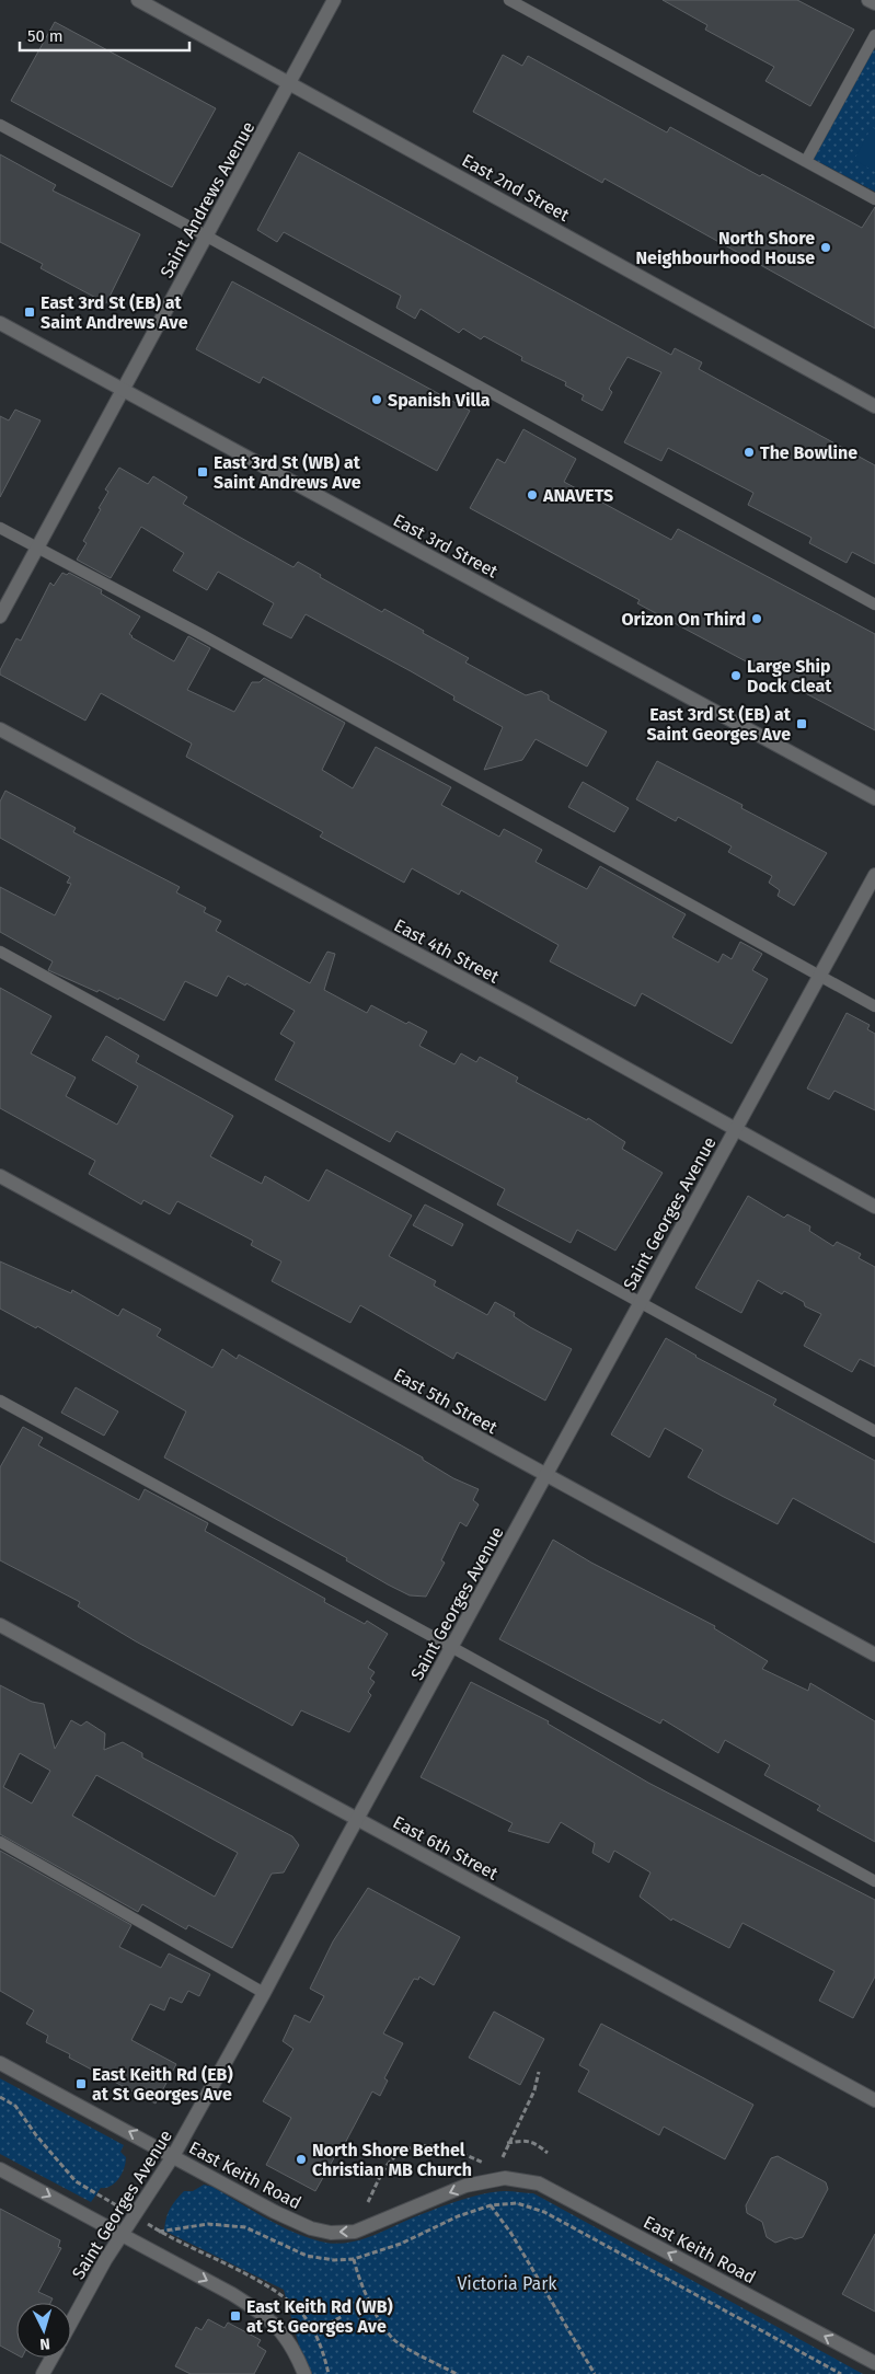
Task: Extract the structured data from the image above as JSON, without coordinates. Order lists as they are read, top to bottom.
{
  "streets": {
    "street": [
      "East 2nd Street",
      "Saint Andrews Avenue",
      "East 3rd Street",
      "East 4th Street",
      "Saint Georges Avenue",
      "East 5th Street",
      "East 6th Street",
      "East Keith Road"
    ]
  },
  "crossings": [
    ["East 2nd Street", "Saint Andrews Avenue"],
    ["Saint Andrews Avenue", "East 3rd Street"],
    ["East 4th Street", "Saint Georges Avenue"],
    ["Saint Georges Avenue", "East 5th Street"],
    ["Saint Georges Avenue", "East 6th Street"],
    ["Saint Georges Avenue", "East Keith Road"]
  ],
  "parks": ["Victoria Park"],
  "places": {
    "other": [
      "North Shore Neighbourhood House",
      "Spanish Villa",
      "The Bowline",
      "ANAVETS",
      "Orizon On Third",
      "Large Ship Dock Cleat",
      "North Shore Bethel Christian MB Church"
    ],
    "transit": [
      "East 3rd St (EB) at Saint Andrews Ave",
      "East 3rd St (WB) at Saint Andrews Ave",
      "East 3rd St (EB) at Saint Georges Ave",
      "East Keith Rd (EB) at St Georges Ave",
      "East Keith Rd (WB) at St Georges Ave"
    ]
  },
  "scale_bar": "50 m",
  "north": "bottom"
}
